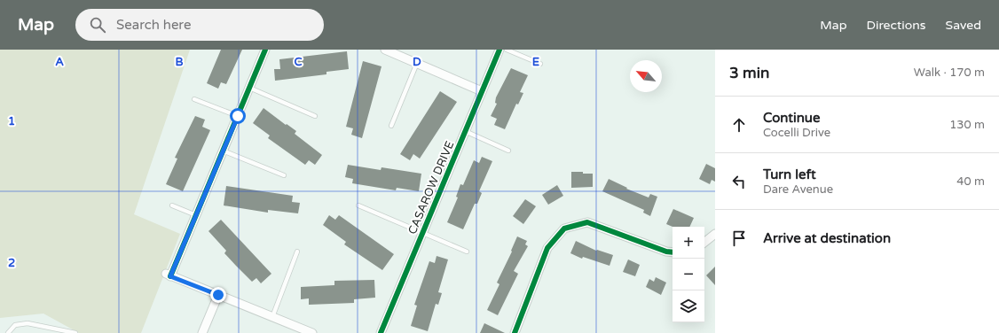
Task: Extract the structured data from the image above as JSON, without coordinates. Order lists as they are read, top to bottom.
{
  "streets": {
    "street": ["CASAROW DRIVE"]
  },
  "north": "top left",
  "page": {
    "header": "Map",
    "search": "Search here",
    "nav": ["Map", "Directions", "Saved"],
    "heading": ["3 min", "Walk · 170 m"],
    "list": [
      ["Continue", "Cocelli Drive", "130 m"],
      ["Turn left", "Dare Avenue", "40 m"],
      "Arrive at destination"
    ],
    "map_buttons": ["+", "−"]
  },
  "grid": {
    "columns": [
      "A",
      "B",
      "C",
      "D",
      "E"
    ],
    "rows": ["1", "2"]
  }
}
